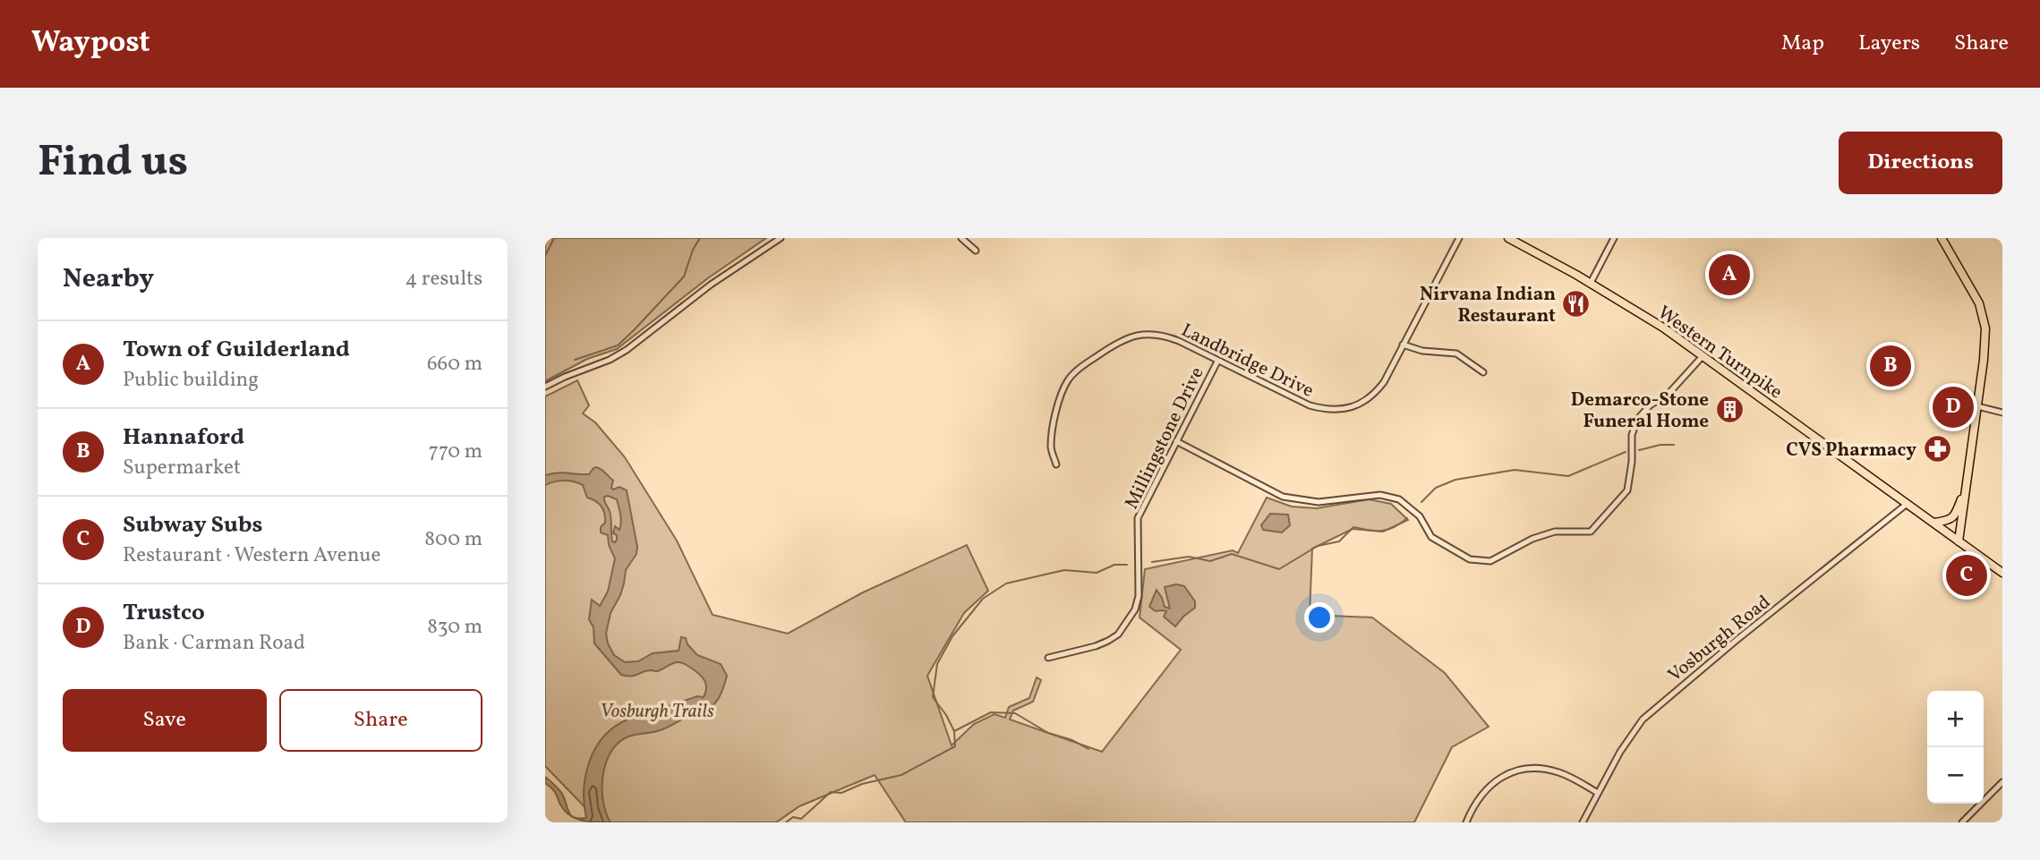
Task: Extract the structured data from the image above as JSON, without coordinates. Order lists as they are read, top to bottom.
{
  "streets": {
    "main road": ["Western Turnpike"],
    "street": ["Landbridge Drive", "Millingstone Drive", "Vosburgh Road"]
  },
  "crossings": [
    ["Western Turnpike", "Vosburgh Road"],
    ["Landbridge Drive", "Millingstone Drive"]
  ],
  "parks": ["Vosburgh Trails"],
  "places": {
    "restaurant": ["Nirvana Indian Restaurant"],
    "building": ["Demarco-Stone Funeral Home"],
    "pharmacy": ["CVS Pharmacy"]
  },
  "page": {
    "header": "Waypost",
    "nav": ["Map", "Layers", "Share"],
    "buttons": [
      "Directions",
      ["Save", "Share"]
    ],
    "title": "Find us",
    "heading": ["Nearby", "4 results"],
    "pins": [
      "A",
      "B",
      "D",
      "C"
    ],
    "list": [
      {
        "mark": "A",
        "name": "Town of Guilderland",
        "note": "Public building",
        "value": "660 m"
      },
      {
        "mark": "B",
        "name": "Hannaford",
        "note": "Supermarket",
        "value": "770 m"
      },
      {
        "mark": "C",
        "name": "Subway Subs",
        "note": "Restaurant · Western Avenue",
        "value": "800 m"
      },
      {
        "mark": "D",
        "name": "Trustco",
        "note": "Bank · Carman Road",
        "value": "830 m"
      }
    ],
    "map_buttons": ["+", "−"]
  }
}
